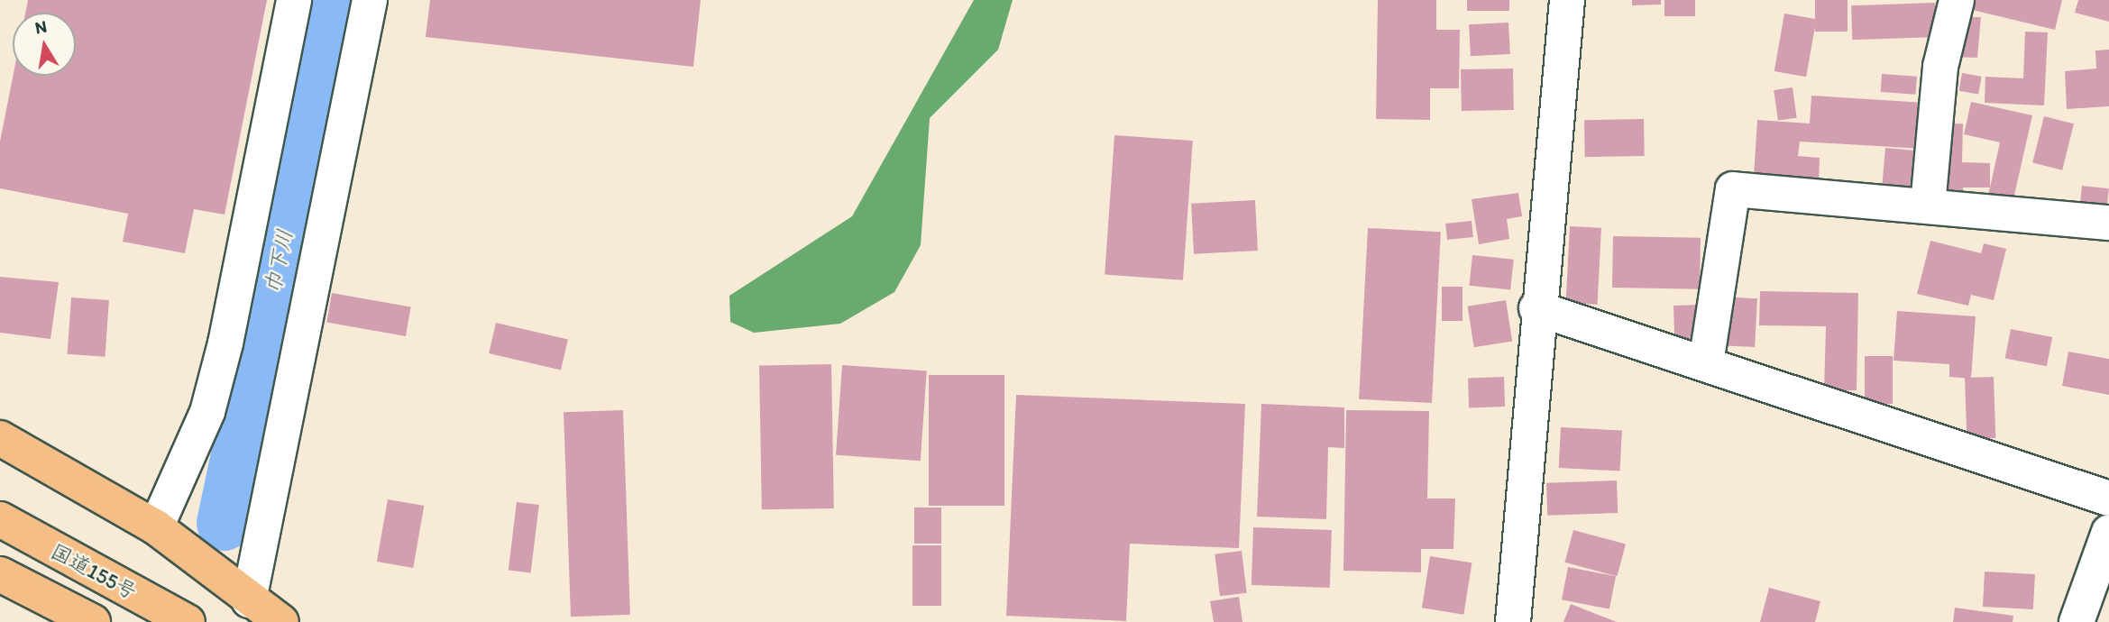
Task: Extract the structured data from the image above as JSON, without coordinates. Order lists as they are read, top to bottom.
{
  "streets": {
    "highway": ["国道155号"]
  },
  "water": ["巾下川"],
  "north": "top"
}
